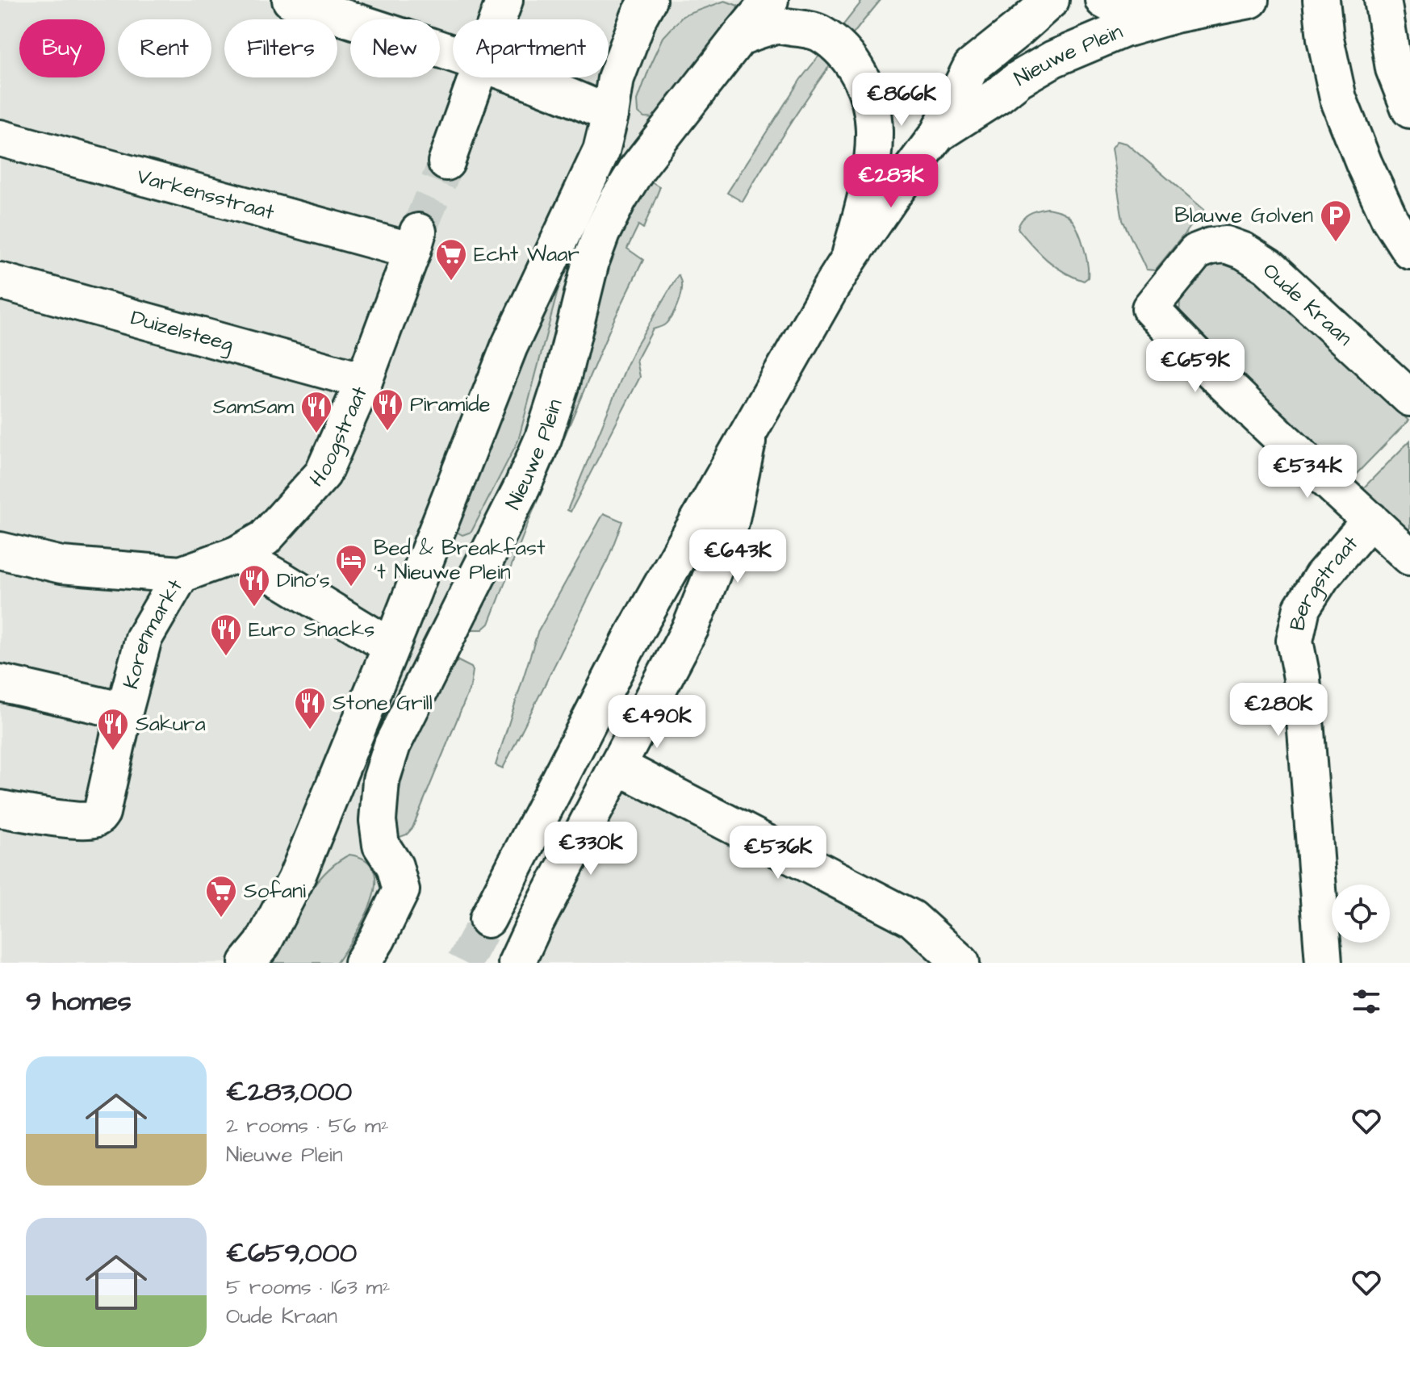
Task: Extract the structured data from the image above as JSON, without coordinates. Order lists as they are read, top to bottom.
{
  "streets": {
    "street": [
      "Nieuwe Plein",
      "Varkensstraat",
      "Oude Kraan",
      "Duizelsteeg",
      "Hoogstraat",
      "Bergstraat",
      "Korenmarkt"
    ]
  },
  "crossings": [
    ["Varkensstraat", "Hoogstraat"],
    ["Oude Kraan", "Bergstraat"],
    ["Duizelsteeg", "Hoogstraat"],
    ["Hoogstraat", "Korenmarkt"]
  ],
  "places": {
    "parking": ["Blauwe Golven"],
    "supermarket": ["Echt Waar", "Sofani"],
    "restaurant": [
      "Piramide",
      "SamSam",
      "Dino's",
      "Euro Snacks",
      "Stone Grill",
      "Sakura"
    ],
    "hotel": ["Bed & Breakfast 't Nieuwe Plein"]
  },
  "page": {
    "chip": [
      "Buy",
      "Rent",
      "Filters",
      "New",
      "Apartment"
    ],
    "price": [
      "€866K",
      "€283K",
      "€659K",
      "€534K",
      "€643K",
      "€280K",
      "€490K",
      "€330K",
      "€536K"
    ],
    "heading": "9 homes",
    "list": [
      {
        "name": "€283,000",
        "note": "2 rooms · 56 m² · Nieuwe Plein"
      },
      {
        "name": "€659,000",
        "note": "5 rooms · 163 m² · Oude Kraan"
      }
    ]
  }
}
